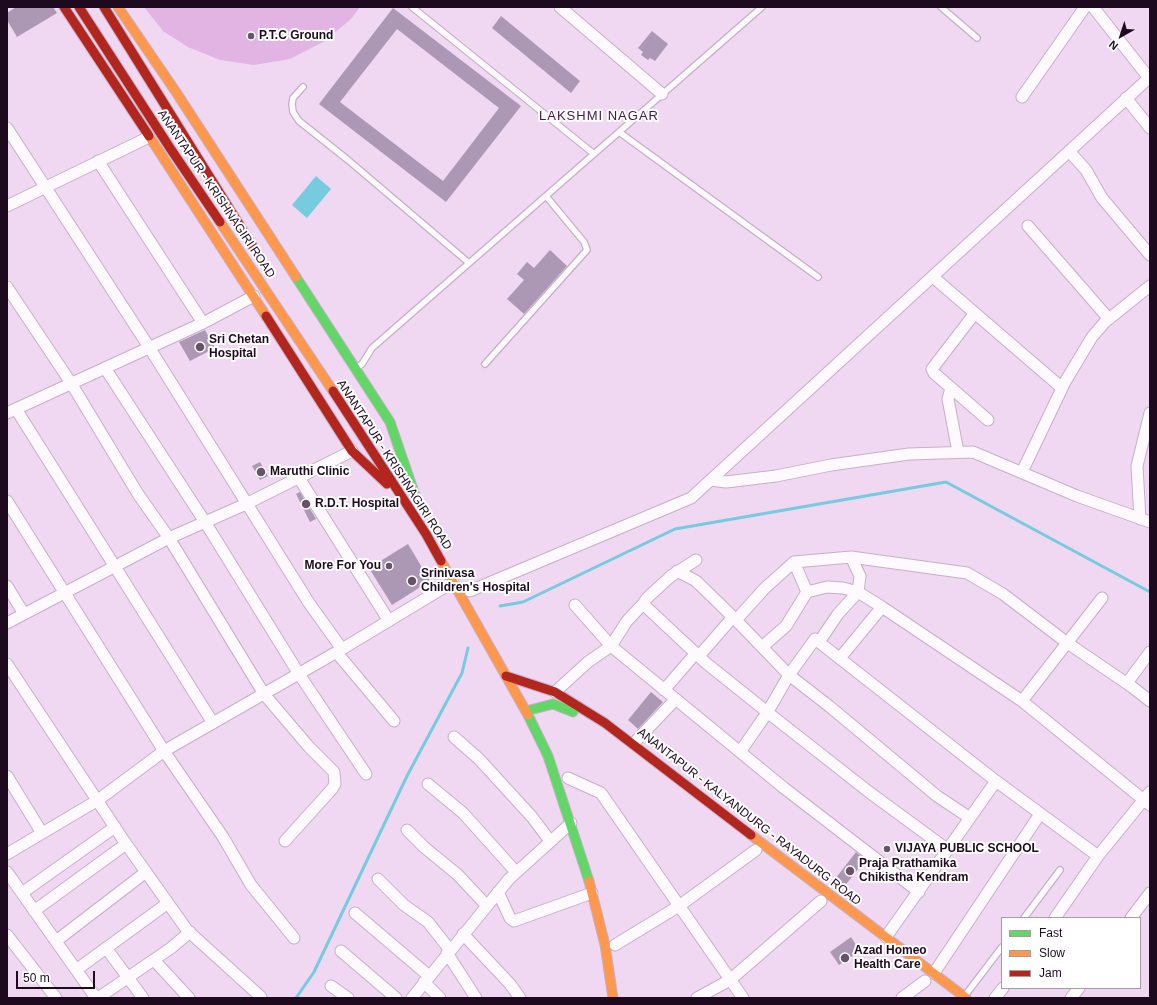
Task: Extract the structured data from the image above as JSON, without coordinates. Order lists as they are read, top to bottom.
{
  "streets": {
    "main road": ["ANANTAPUR - KRISHNAGIRI ROAD", "ANANTAPUR - KALYANDURG - RAYADURG ROAD"]
  },
  "crossings": [
    ["ANANTAPUR - KRISHNAGIRI ROAD", "ANANTAPUR - KALYANDURG - RAYADURG ROAD"]
  ],
  "districts": ["LAKSHMI NAGAR"],
  "places": [
    "P.T.C Ground",
    "Sri Chetan Hospital",
    "Maruthi Clinic",
    "R.D.T. Hospital",
    "More For You",
    "Srinivasa Children's Hospital",
    "VIJAYA PUBLIC SCHOOL",
    "Praja Prathamika Chikistha Kendram",
    "Azad Homeo Health Care"
  ],
  "legend": ["Fast", "Slow", "Jam"],
  "scale_bar": "50 m",
  "north": "bottom left"
}
